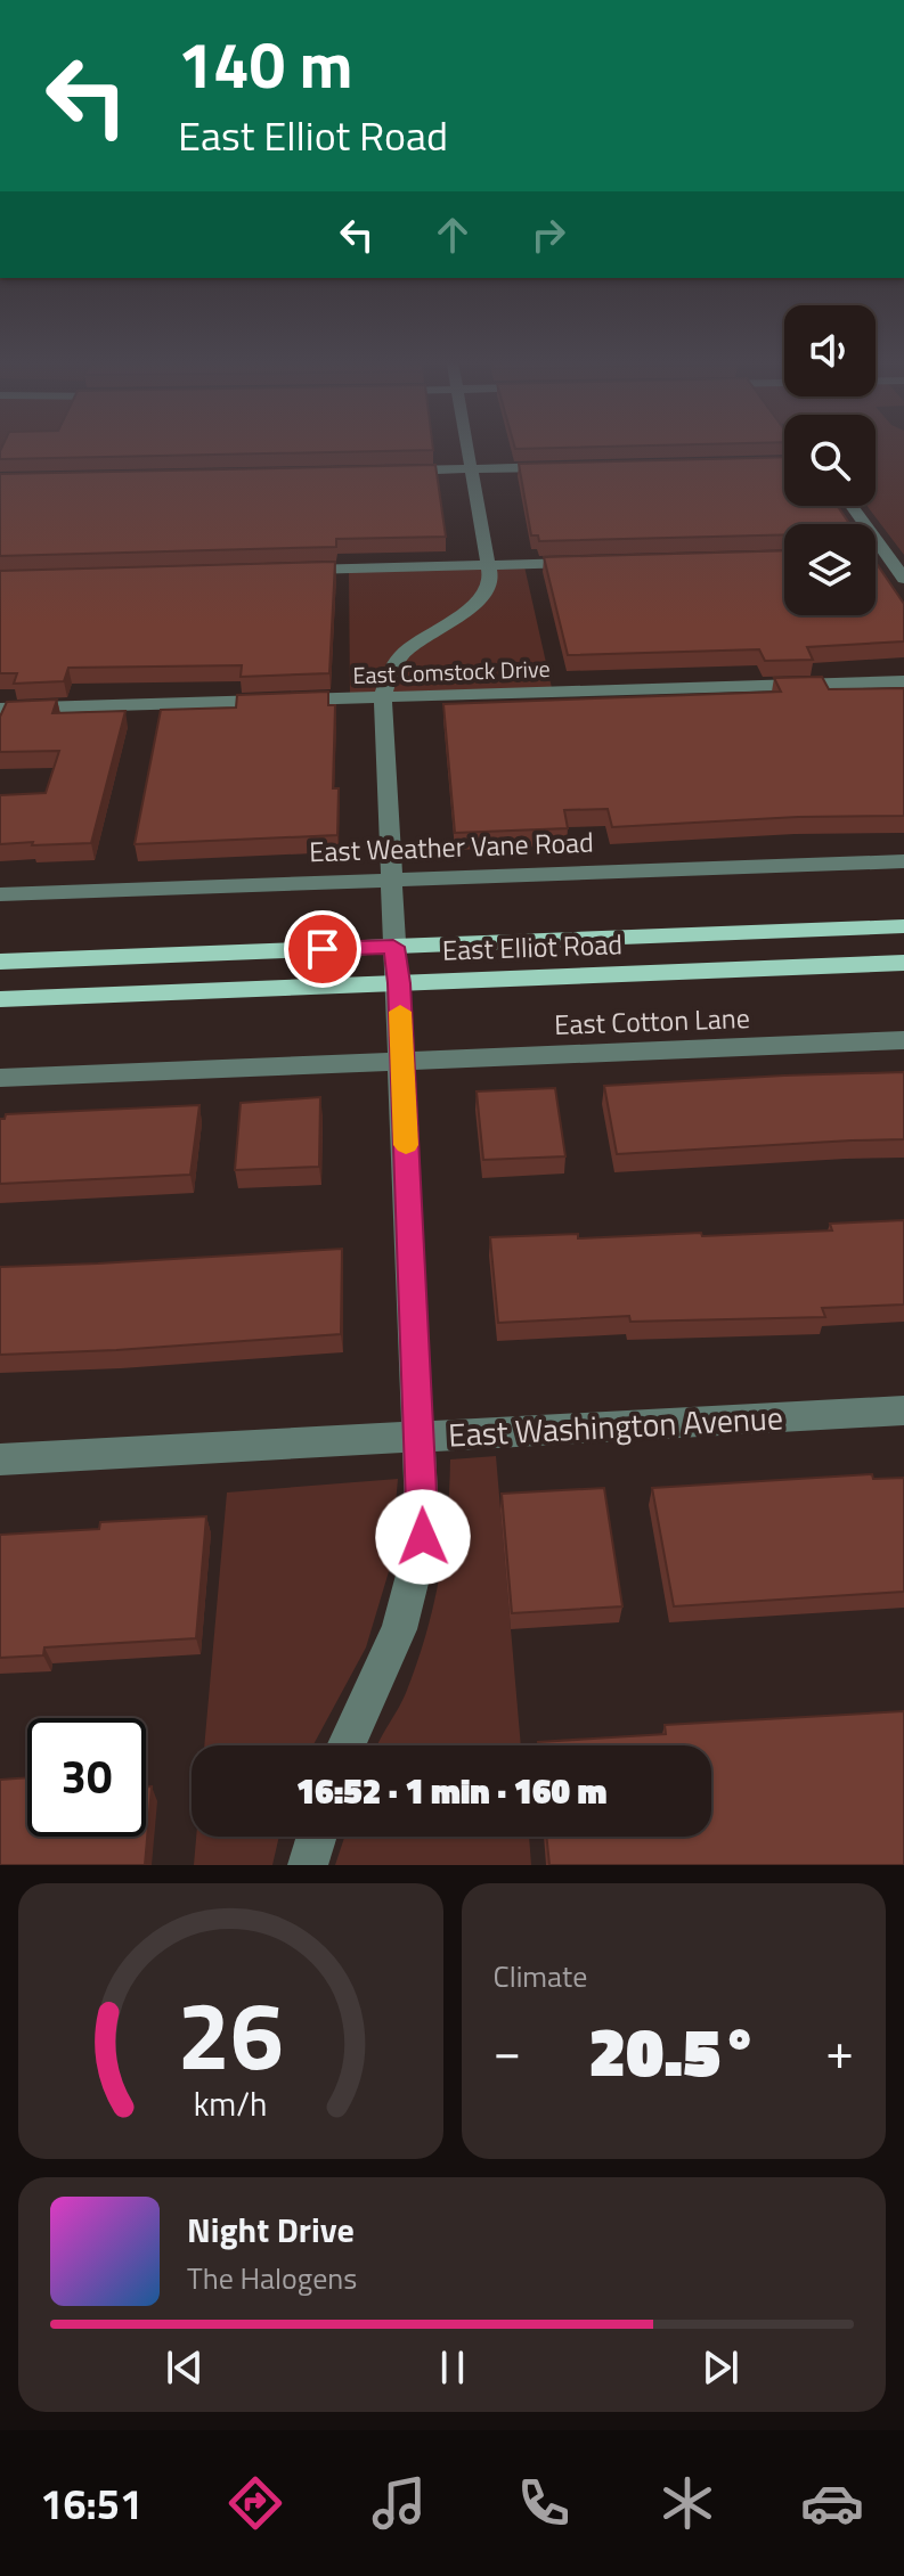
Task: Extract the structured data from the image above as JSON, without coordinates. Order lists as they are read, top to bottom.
{
  "streets": {
    "main road": ["East Elliot Road"],
    "street": [
      "East Comstock Drive",
      "East Weather Vane Road",
      "East Cotton Lane",
      "East Washington Avenue"
    ]
  },
  "page": {
    "turn": ["140 m", "East Elliot Road"],
    "limit": "30",
    "trip": "16:52 · 1 min · 160 m",
    "tile": "Climate",
    "heat": ["−", "20.5°", "+"],
    "song": ["Night Drive", "The Halogens"],
    "tabs": "16:51",
    "gauge": ["26", "km/h"]
  }
}
